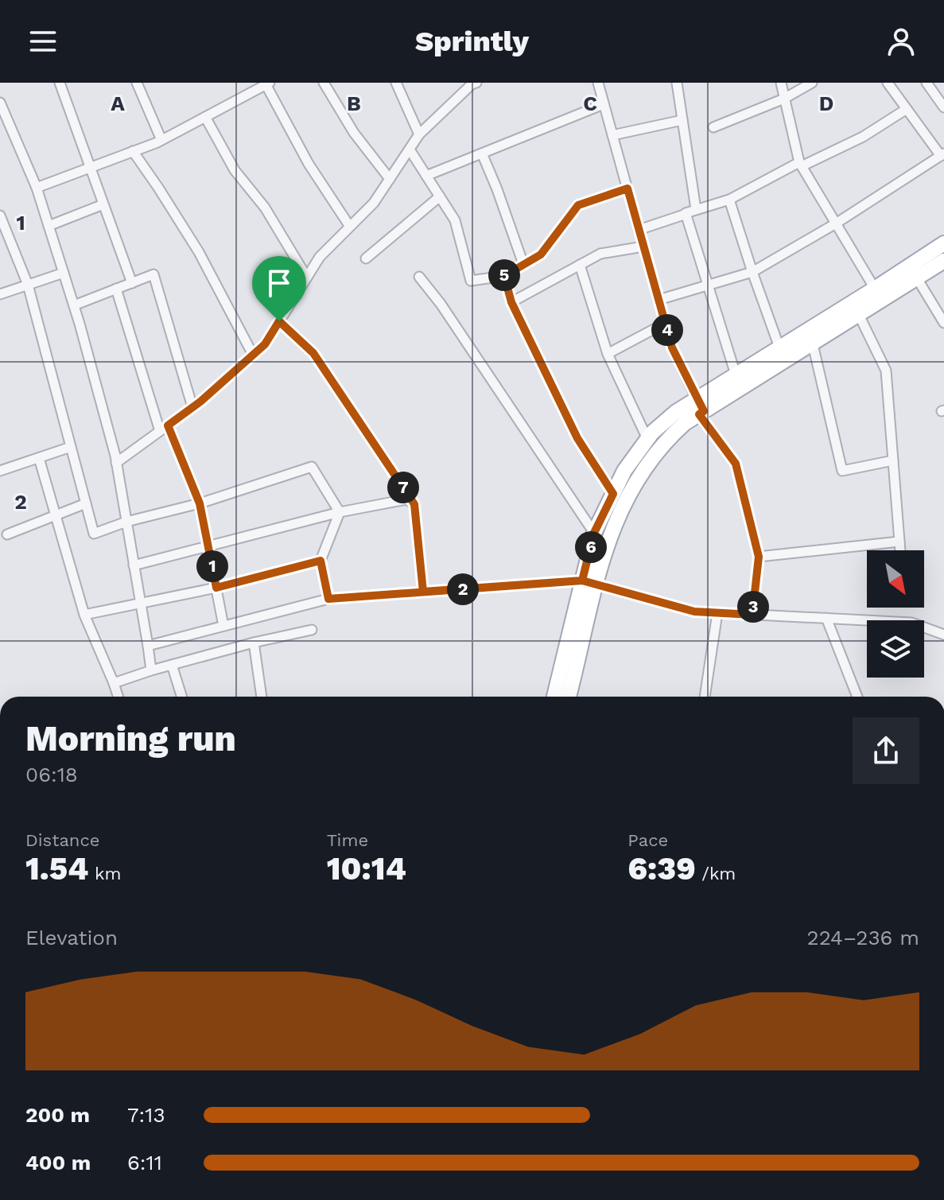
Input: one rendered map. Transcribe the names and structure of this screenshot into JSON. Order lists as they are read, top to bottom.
{
  "north": "bottom right",
  "page": {
    "header": "Sprintly",
    "pins": [
      "5",
      "4",
      "7",
      "6",
      "1",
      "2",
      "3"
    ],
    "heading": ["Morning run", "06:18"],
    "stats": [
      ["Distance", "1.54 km"],
      ["Time", "10:14"],
      ["Pace", "6:39 /km"]
    ],
    "chart": ["Elevation", "224–236 m"],
    "list": [
      {
        "name": "200 m",
        "note": "7:13"
      },
      {
        "name": "400 m",
        "note": "6:11"
      }
    ]
  },
  "grid": {
    "columns": [
      "A",
      "B",
      "C",
      "D"
    ],
    "rows": ["1", "2"]
  }
}
